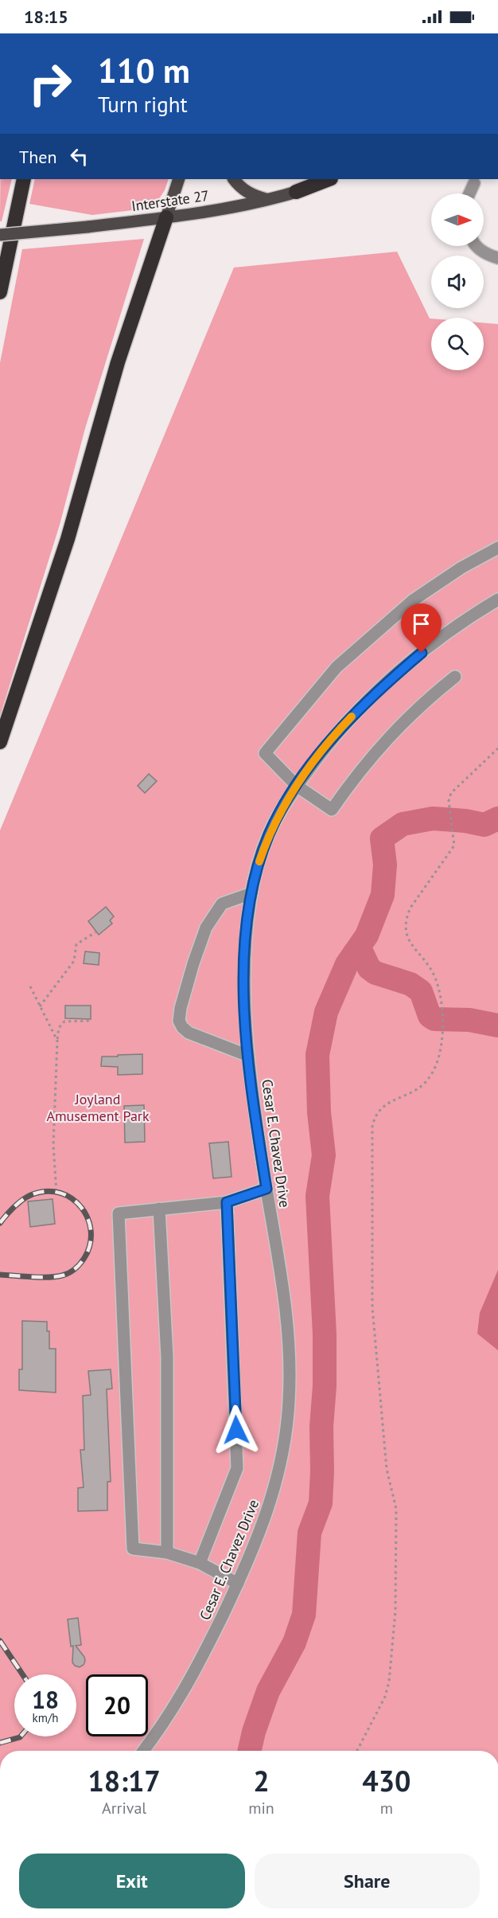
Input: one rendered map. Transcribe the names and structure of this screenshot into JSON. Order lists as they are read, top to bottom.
{
  "streets": {
    "main road": ["Interstate 27"],
    "street": ["Cesar E. Chavez Drive"]
  },
  "parks": ["Joyland Amusement Park"],
  "north": "right",
  "page": {
    "status": "18:15",
    "turn": ["110 m", "Turn right"],
    "then": "Then",
    "speed": "18 km/h",
    "limit": "20",
    "eta": [
      "18:17",
      "Arrival",
      "2",
      "min",
      "430",
      "m"
    ],
    "buttons": ["Exit", "Share"]
  }
}
